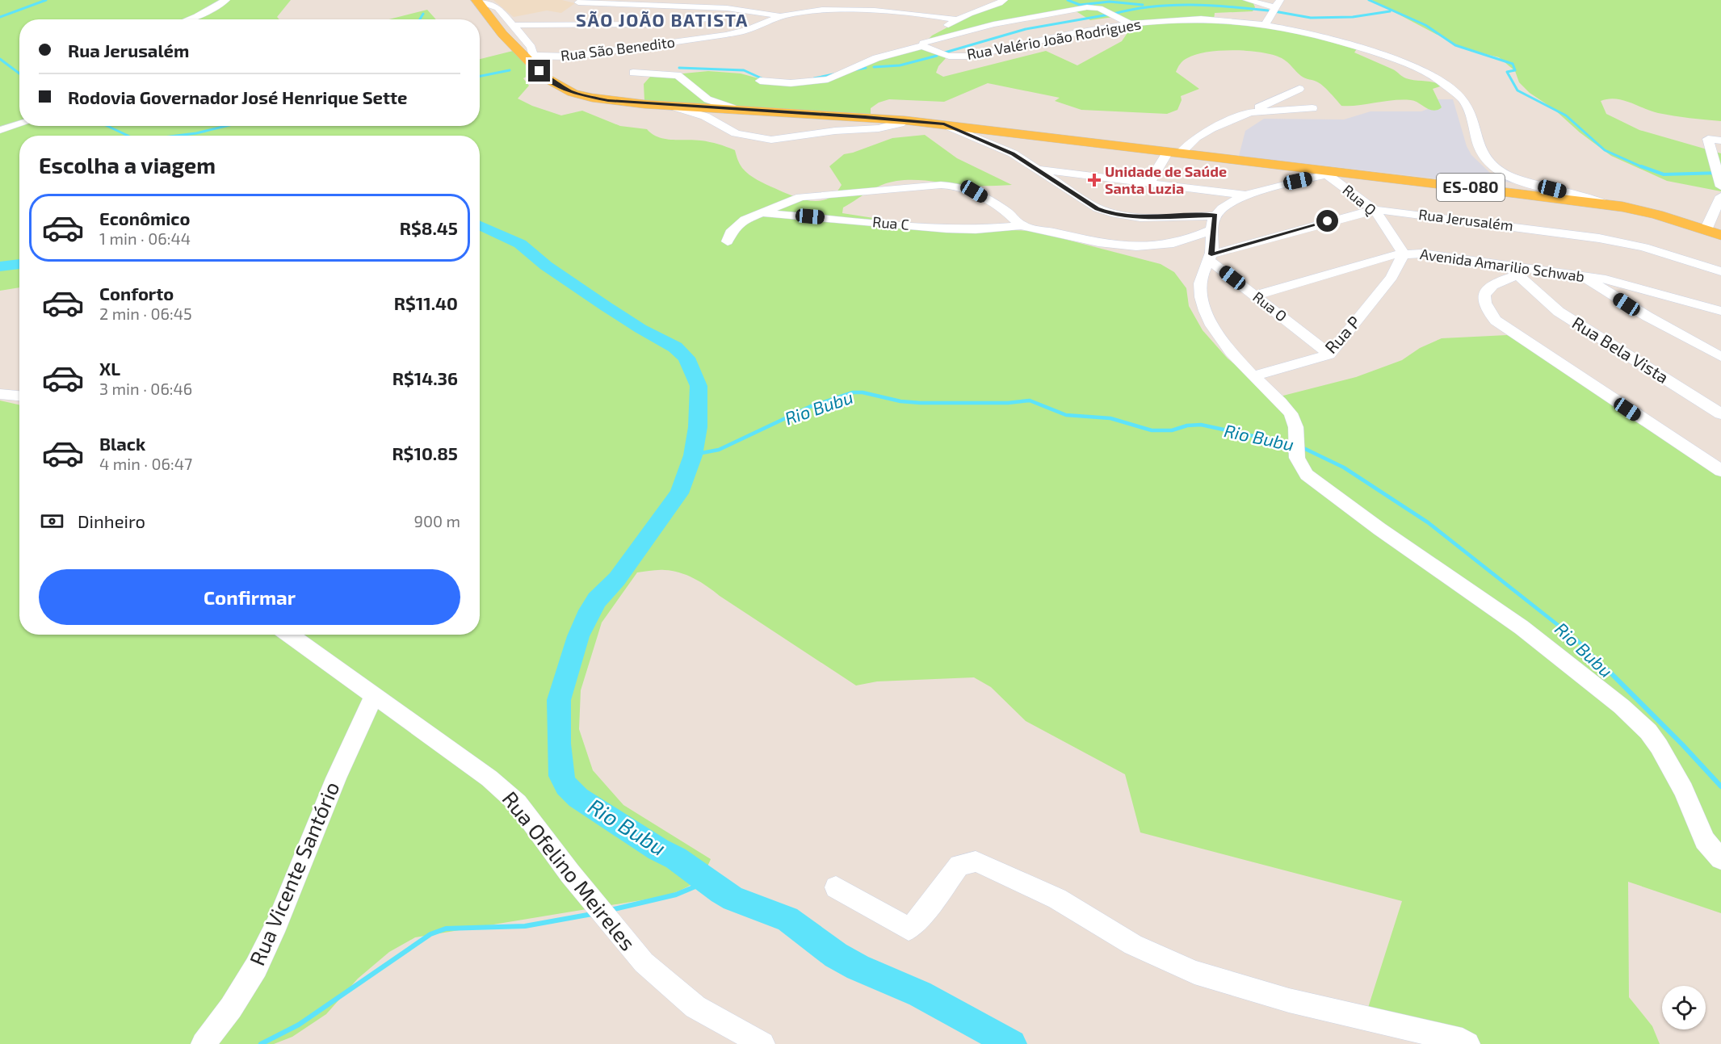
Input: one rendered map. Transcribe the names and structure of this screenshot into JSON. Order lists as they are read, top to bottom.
{
  "streets": {
    "main road": ["ES-080"],
    "street": [
      "Rua Valério João Rodrigues",
      "Rua São Benedito",
      "Rua Q",
      "Rua Jerusalém",
      "Rua C",
      "Avenida Amarilio Schwab",
      "Rua O",
      "Rua P",
      "Rua Bela Vista",
      "Rua Ofelino Meireles",
      "Rua Vicente Santório"
    ]
  },
  "crossings": [
    ["Rua Valério João Rodrigues", "ES-080"],
    ["Rua São Benedito", "ES-080"],
    ["ES-080", "Rua Q"],
    ["Rua Q", "Rua Jerusalém"],
    ["Rua Q", "Avenida Amarilio Schwab"],
    ["Rua Q", "Rua P"],
    ["Rua Jerusalém", "Rua O"],
    ["Avenida Amarilio Schwab", "Rua O"],
    ["Avenida Amarilio Schwab", "Rua P"],
    ["Avenida Amarilio Schwab", "Rua Bela Vista"],
    ["Rua O", "Rua P"],
    ["Rua Ofelino Meireles", "Rua Vicente Santório"]
  ],
  "districts": ["SÃO JOÃO BATISTA"],
  "water": ["Rio Bubu"],
  "places": {
    "health": ["Unidade de Saúde Santa Luzia"]
  },
  "page": {
    "banner": ["Rua Jerusalém", "Rodovia Governador José Henrique Sette"],
    "heading": "Escolha a viagem",
    "list": [
      {
        "name": "Econômico",
        "note": "1 min · 06:44",
        "value": "R$8.45"
      },
      {
        "name": "Conforto",
        "note": "2 min · 06:45",
        "value": "R$11.40"
      },
      {
        "name": "XL",
        "note": "3 min · 06:46",
        "value": "R$14.36"
      },
      {
        "name": "Black",
        "note": "4 min · 06:47",
        "value": "R$10.85"
      }
    ],
    "pay": ["Dinheiro", "900 m"],
    "buttons": "Confirmar"
  }
}
